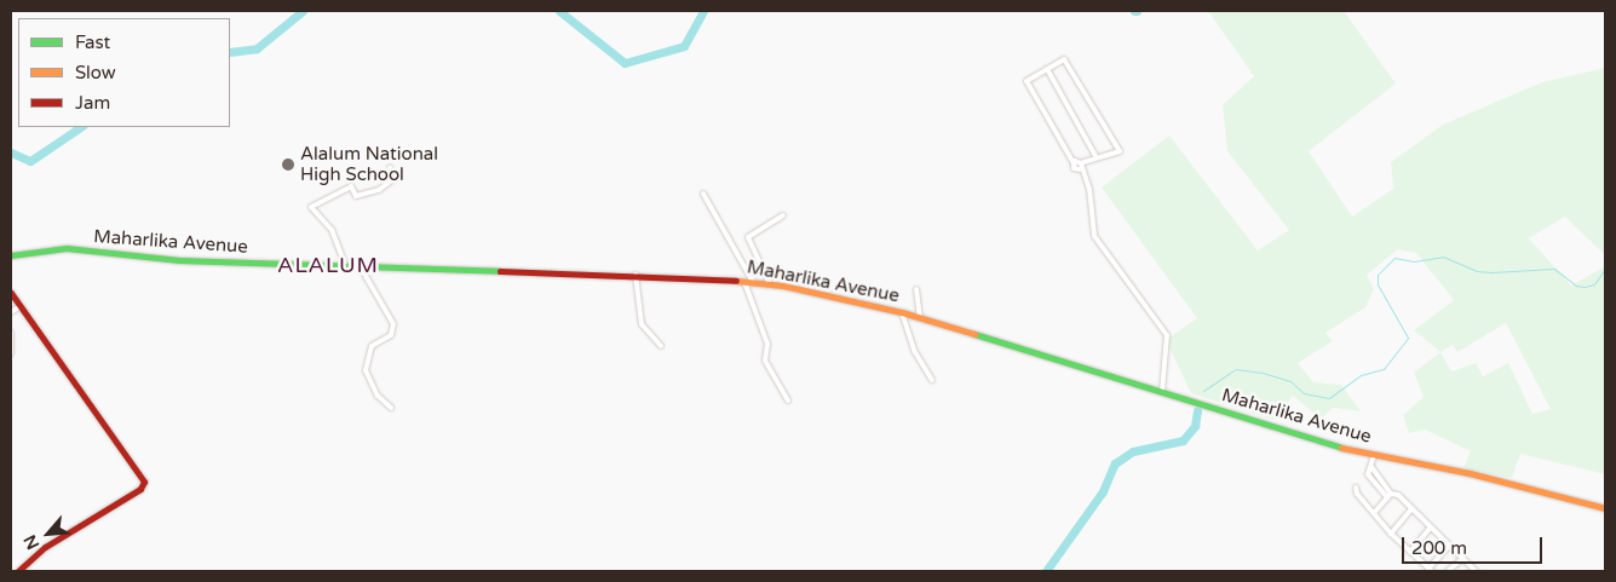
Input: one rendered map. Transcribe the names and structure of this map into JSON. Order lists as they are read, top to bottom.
{
  "streets": {
    "main road": ["Maharlika Avenue"]
  },
  "districts": ["ALALUM"],
  "places": ["Alalum National High School"],
  "legend": ["Fast", "Slow", "Jam"],
  "scale_bar": "200 m",
  "north": "bottom left"
}
